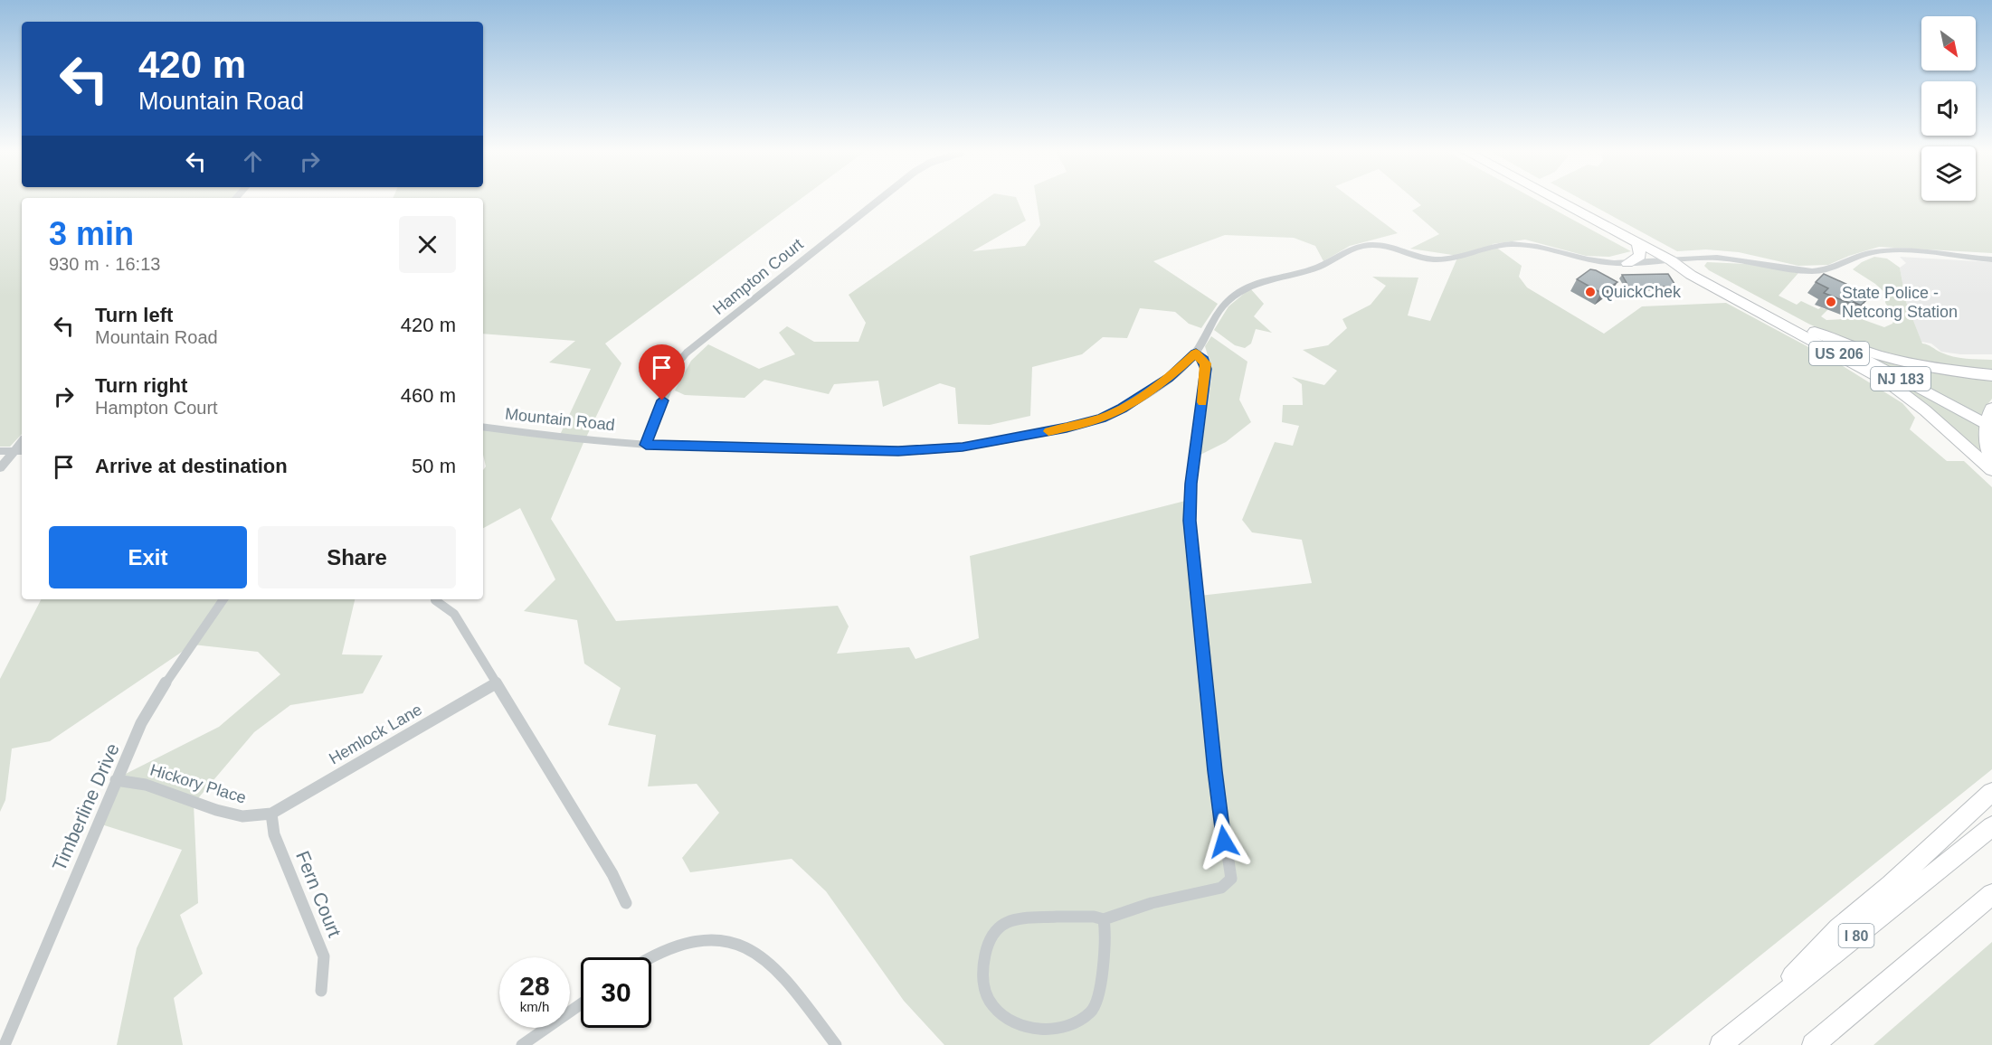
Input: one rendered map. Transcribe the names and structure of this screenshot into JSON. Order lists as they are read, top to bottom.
{
  "streets": {
    "highway": ["US 206", "I 80"],
    "main road": ["NJ 183"],
    "street": [
      "Hampton Court",
      "Mountain Road",
      "Hemlock Lane",
      "Hickory Place",
      "Timberline Drive",
      "Fern Court"
    ]
  },
  "crossings": [
    ["Hampton Court", "Mountain Road"],
    ["US 206", "NJ 183"],
    ["US 206", "Mountain Road"],
    ["Hemlock Lane", "Hickory Place"],
    ["Hemlock Lane", "Fern Court"],
    ["Hickory Place", "Timberline Drive"],
    ["Hickory Place", "Fern Court"]
  ],
  "places": ["QuickChek", "State Police - Netcong Station"],
  "north": "bottom right",
  "page": {
    "turn": ["420 m", "Mountain Road"],
    "heading": ["3 min", "930 m · 16:13"],
    "list": [
      {
        "name": "Turn left",
        "note": "Mountain Road",
        "value": "420 m"
      },
      {
        "name": "Turn right",
        "note": "Hampton Court",
        "value": "460 m"
      },
      {
        "name": "Arrive at destination",
        "value": "50 m"
      }
    ],
    "buttons": ["Exit", "Share"],
    "speed": "28 km/h",
    "limit": "30"
  }
}
